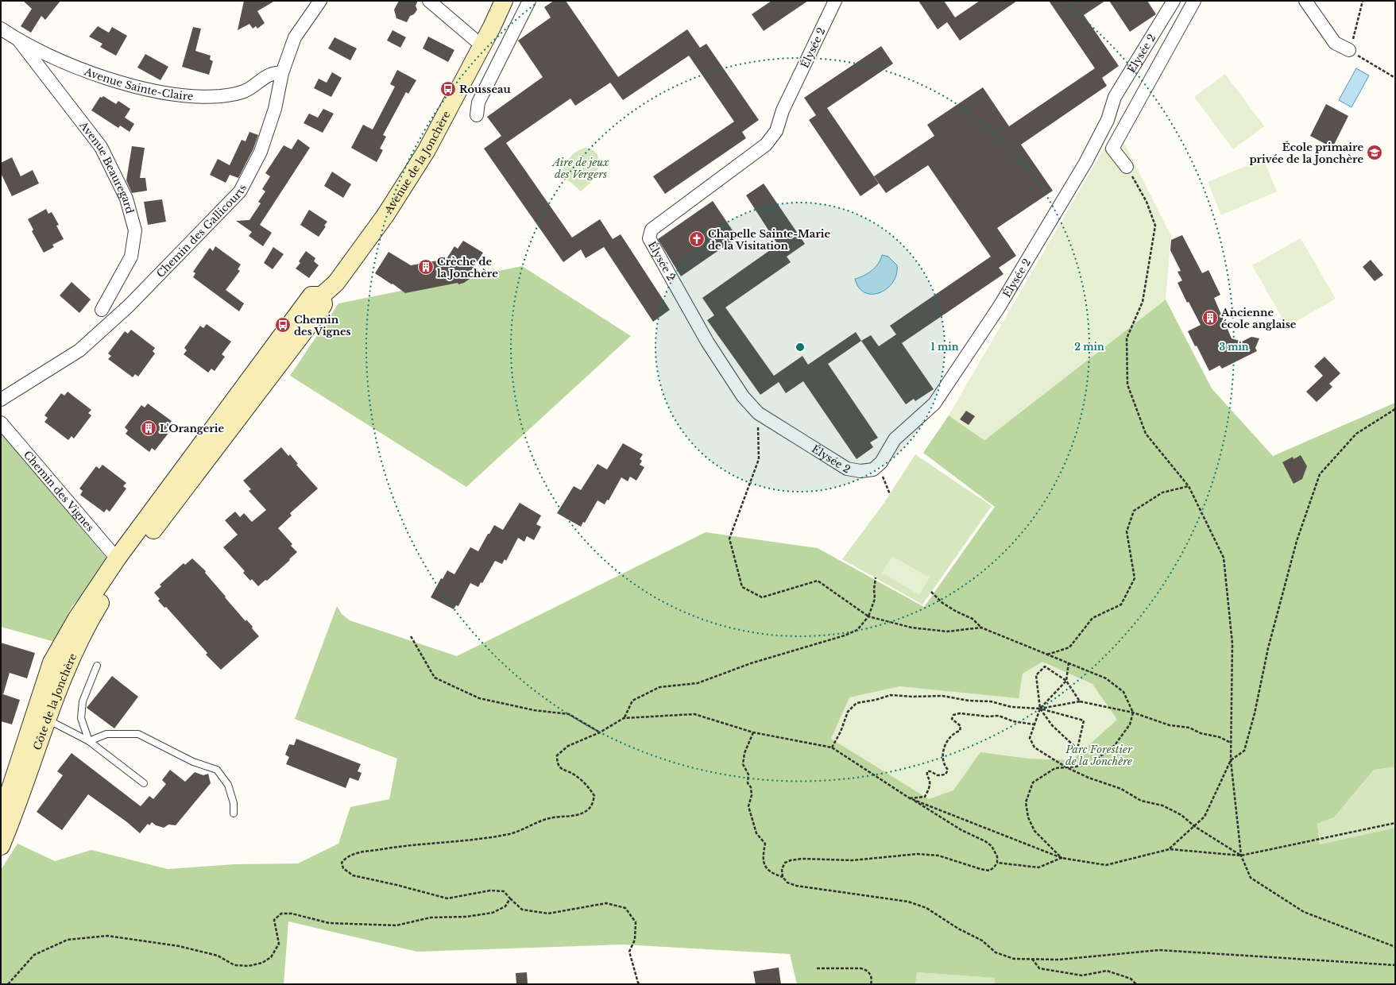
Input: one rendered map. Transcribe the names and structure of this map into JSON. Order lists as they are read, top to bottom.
{
  "streets": {
    "street": [
      "Élysée 2",
      "Avenue Sainte-Claire",
      "Avenue de la Jonchère",
      "Avenue Beauregard",
      "Chemin des Gallicourts",
      "Chemin des Vignes",
      "Côte de la Jonchère"
    ]
  },
  "crossings": [
    ["Avenue Sainte-Claire", "Avenue Beauregard"],
    ["Avenue Sainte-Claire", "Chemin des Gallicourts"],
    ["Avenue de la Jonchère", "Côte de la Jonchère"],
    ["Chemin des Vignes", "Côte de la Jonchère"]
  ],
  "parks": ["Aire de jeux des Vergers", "Parc Forestier de la Jonchère"],
  "places": {
    "bus stop": ["Rousseau", "Chemin des Vignes"],
    "school or university": ["École primaire privée de la Jonchère"],
    "church": ["Chapelle Sainte-Marie de la Visitation"],
    "building": ["Crèche de la Jonchère", "Ancienne école anglaise", "L'Orangerie"]
  },
  "rings": ["1 min", "2 min", "3 min"]
}
